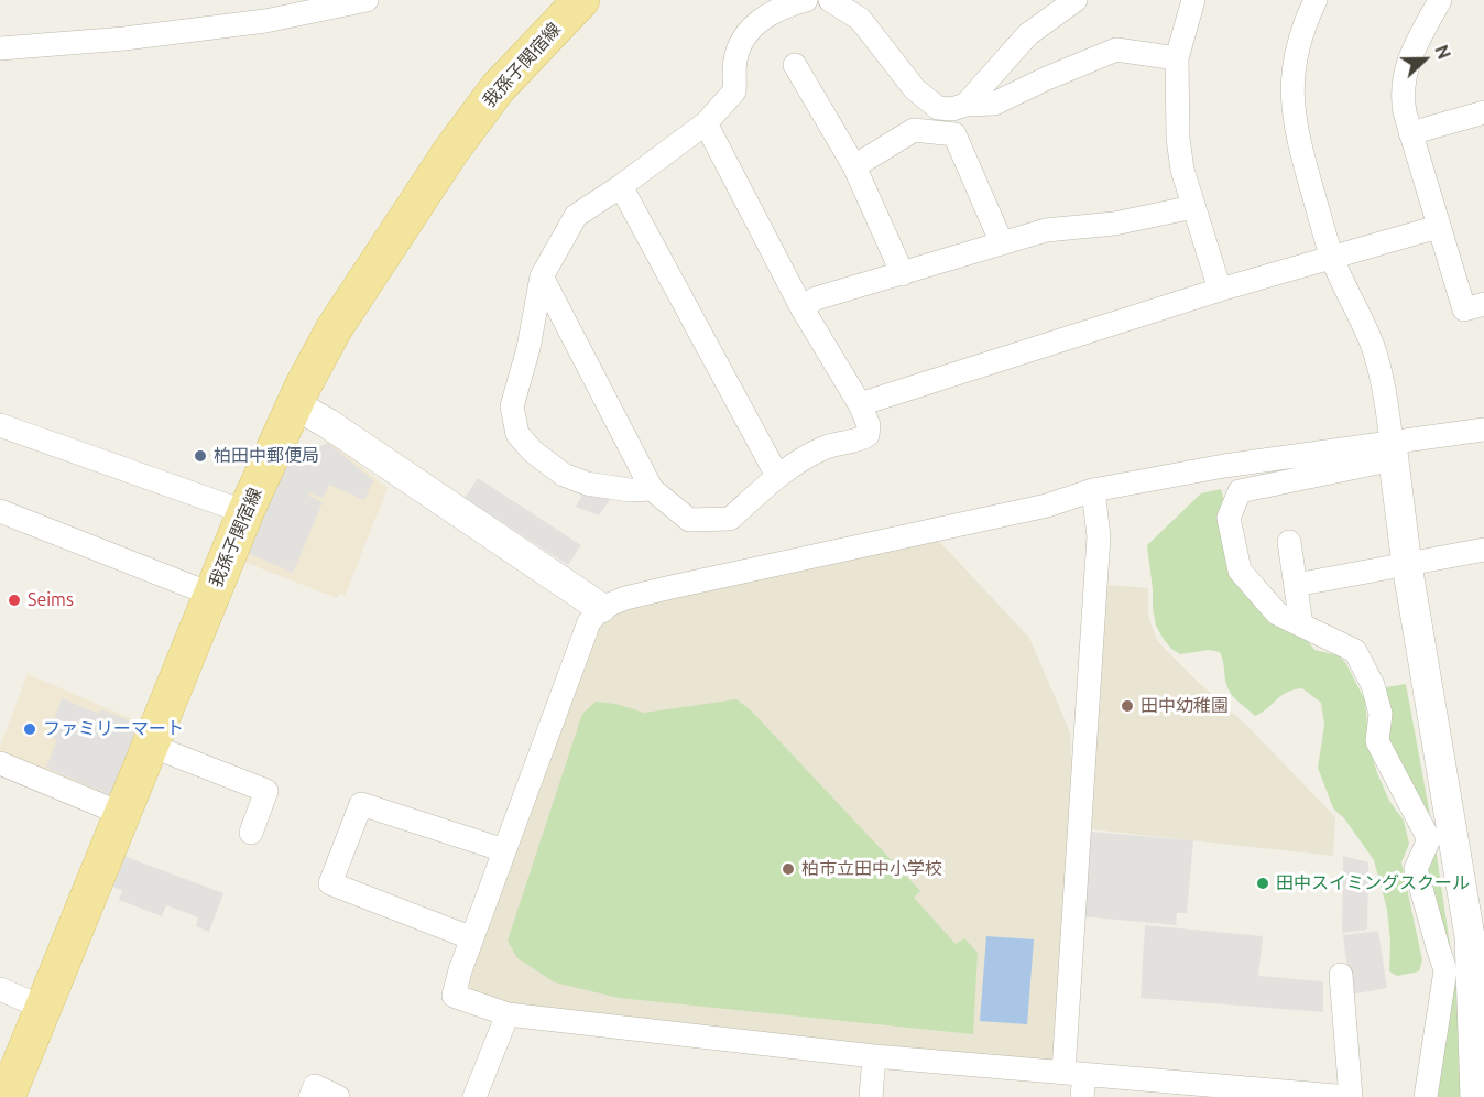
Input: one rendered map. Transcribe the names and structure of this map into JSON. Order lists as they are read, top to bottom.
{
  "streets": {
    "main road": ["我孫子関宿線"]
  },
  "places": [
    "柏田中郵便局",
    "Seims",
    "田中幼稚園",
    "ファミリーマート",
    "柏市立田中小学校",
    "田中スイミングスクール"
  ],
  "north": "right"
}
